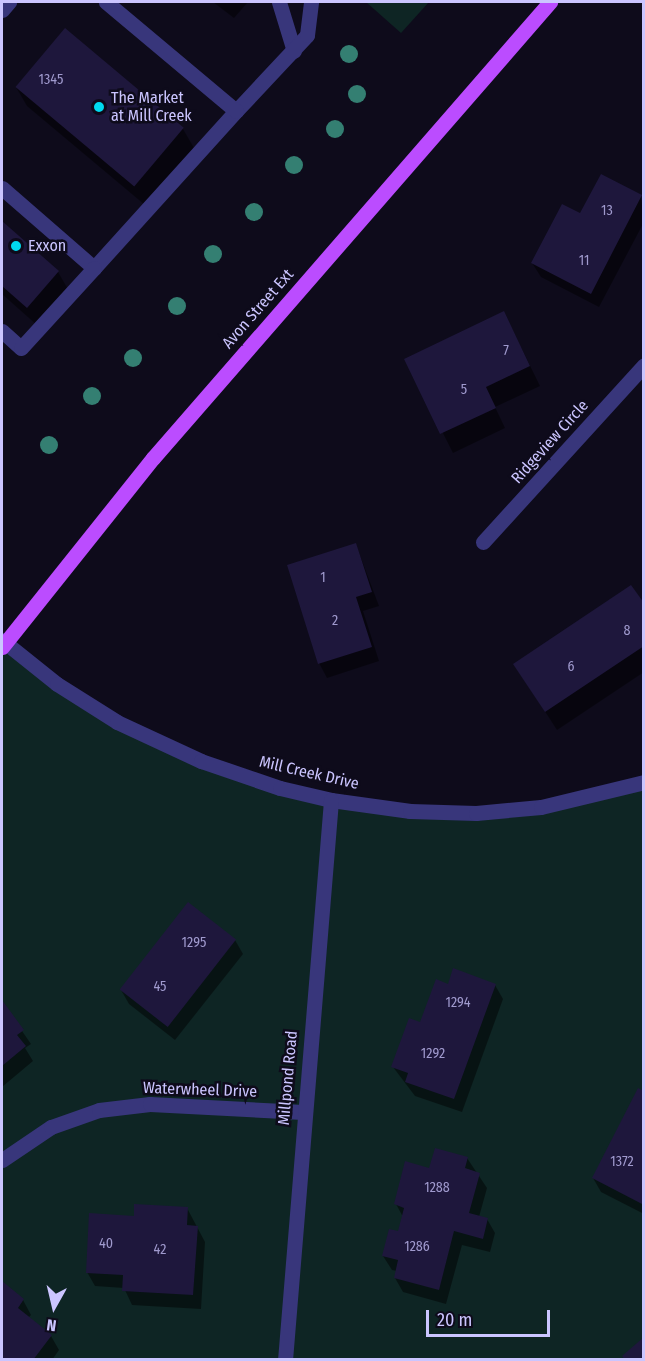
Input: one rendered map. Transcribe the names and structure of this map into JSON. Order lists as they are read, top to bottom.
{
  "streets": {
    "main road": ["Avon Street Ext"],
    "street": [
      "Ridgeview Circle",
      "Mill Creek Drive",
      "Millpond Road",
      "Waterwheel Drive"
    ]
  },
  "crossings": [
    ["Avon Street Ext", "Mill Creek Drive"],
    ["Mill Creek Drive", "Millpond Road"],
    ["Millpond Road", "Waterwheel Drive"]
  ],
  "places": ["The Market at Mill Creek", "Exxon"],
  "house_numbers": [
    "1345",
    "13",
    "11",
    "7",
    "5",
    "1",
    "2",
    "8",
    "6",
    "1295",
    "45",
    "1294",
    "1292",
    "1372",
    "1288",
    "40",
    "1286",
    "42"
  ],
  "scale_bar": "20 m",
  "north": "bottom"
}
